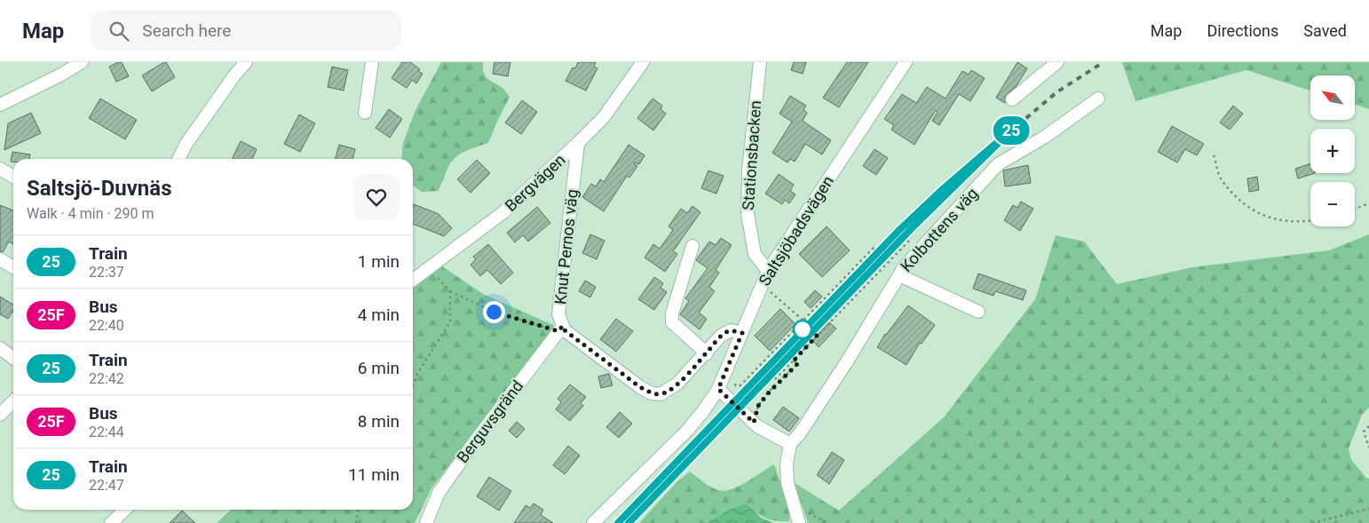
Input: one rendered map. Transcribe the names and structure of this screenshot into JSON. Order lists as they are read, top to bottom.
{
  "streets": {
    "street": [
      "Stationsbacken",
      "Bergvägen",
      "Kolbottens väg",
      "Saltsjöbadsvägen",
      "Knut Pernos väg",
      "Berguvsgränd"
    ]
  },
  "crossings": [
    ["Stationsbacken", "Saltsjöbadsvägen"],
    ["Bergvägen", "Knut Pernos väg"],
    ["Saltsjöbadsvägen", "Knut Pernos väg"],
    ["Knut Pernos väg", "Berguvsgränd"]
  ],
  "north": "top left",
  "page": {
    "header": "Map",
    "search": "Search here",
    "nav": ["Map", "Directions", "Saved"],
    "on_map": "25",
    "map_buttons": ["+", "−"],
    "heading": ["Saltsjö-Duvnäs", "Walk · 4 min · 290 m"],
    "list": [
      {
        "mark": "25",
        "name": "Train",
        "note": "22:37",
        "value": "1 min"
      },
      {
        "mark": "25F",
        "name": "Bus",
        "note": "22:40",
        "value": "4 min"
      },
      {
        "mark": "25",
        "name": "Train",
        "note": "22:42",
        "value": "6 min"
      },
      {
        "mark": "25F",
        "name": "Bus",
        "note": "22:44",
        "value": "8 min"
      },
      {
        "mark": "25",
        "name": "Train",
        "note": "22:47",
        "value": "11 min"
      }
    ]
  }
}
